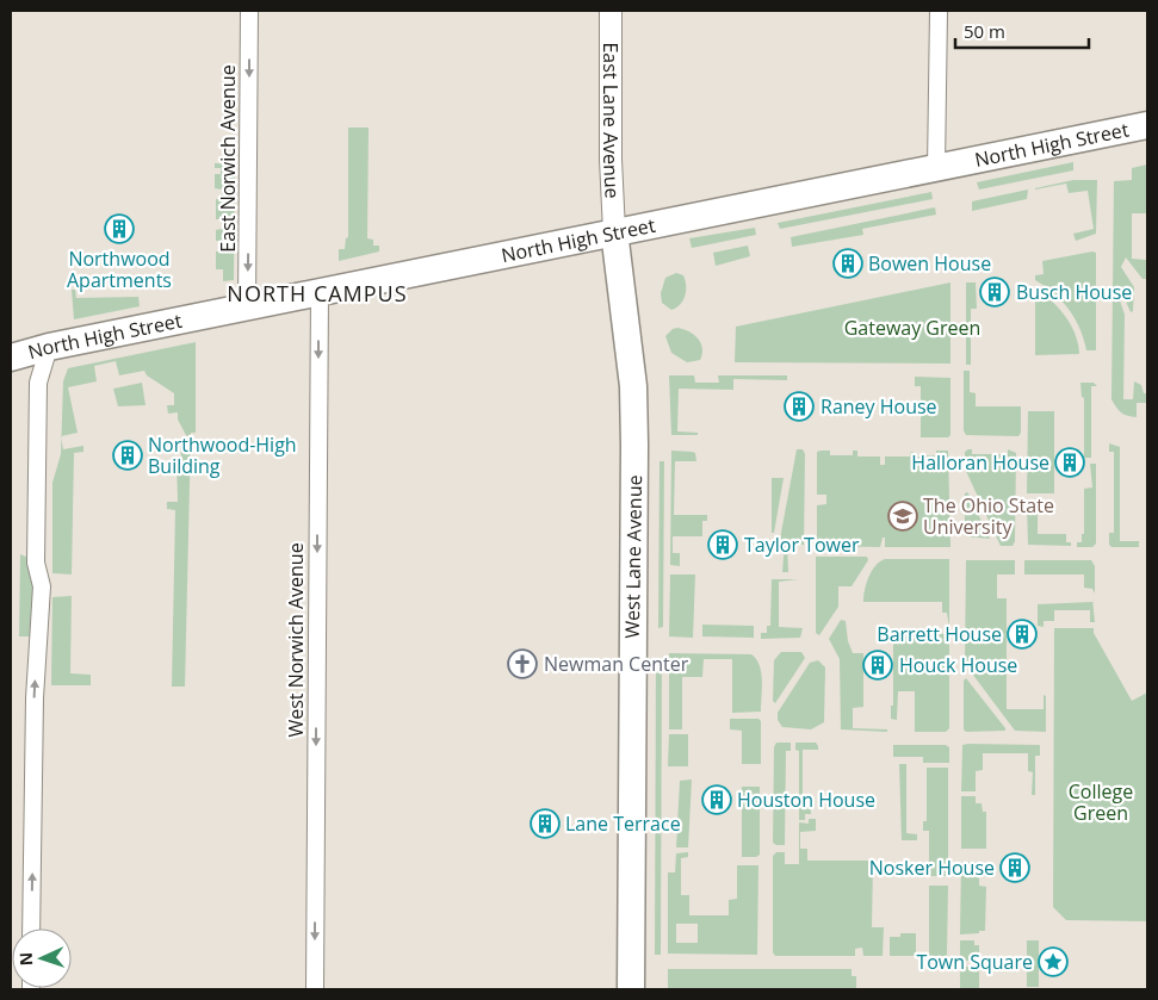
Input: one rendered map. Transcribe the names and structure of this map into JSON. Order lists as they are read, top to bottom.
{
  "streets": {
    "main road": ["North High Street", "West Lane Avenue"],
    "street": ["East Lane Avenue", "East Norwich Avenue", "West Norwich Avenue"]
  },
  "crossings": [
    ["East Lane Avenue", "North High Street"],
    ["East Lane Avenue", "West Lane Avenue"],
    ["North High Street", "East Norwich Avenue"],
    ["North High Street", "West Lane Avenue"],
    ["North High Street", "West Norwich Avenue"]
  ],
  "one_way": ["East Norwich Avenue", "West Norwich Avenue"],
  "districts": ["NORTH CAMPUS"],
  "parks": ["Gateway Green", "College Green"],
  "places": {
    "building": [
      "Northwood Apartments",
      "Bowen House",
      "Busch House",
      "Raney House",
      "Northwood-High Building",
      "Halloran House",
      "Taylor Tower",
      "Barrett House",
      "Houck House",
      "Houston House",
      "Lane Terrace",
      "Nosker House"
    ],
    "school or university": ["The Ohio State University"],
    "church": ["Newman Center"],
    "place": ["Town Square"]
  },
  "scale_bar": "50 m",
  "north": "left"
}
